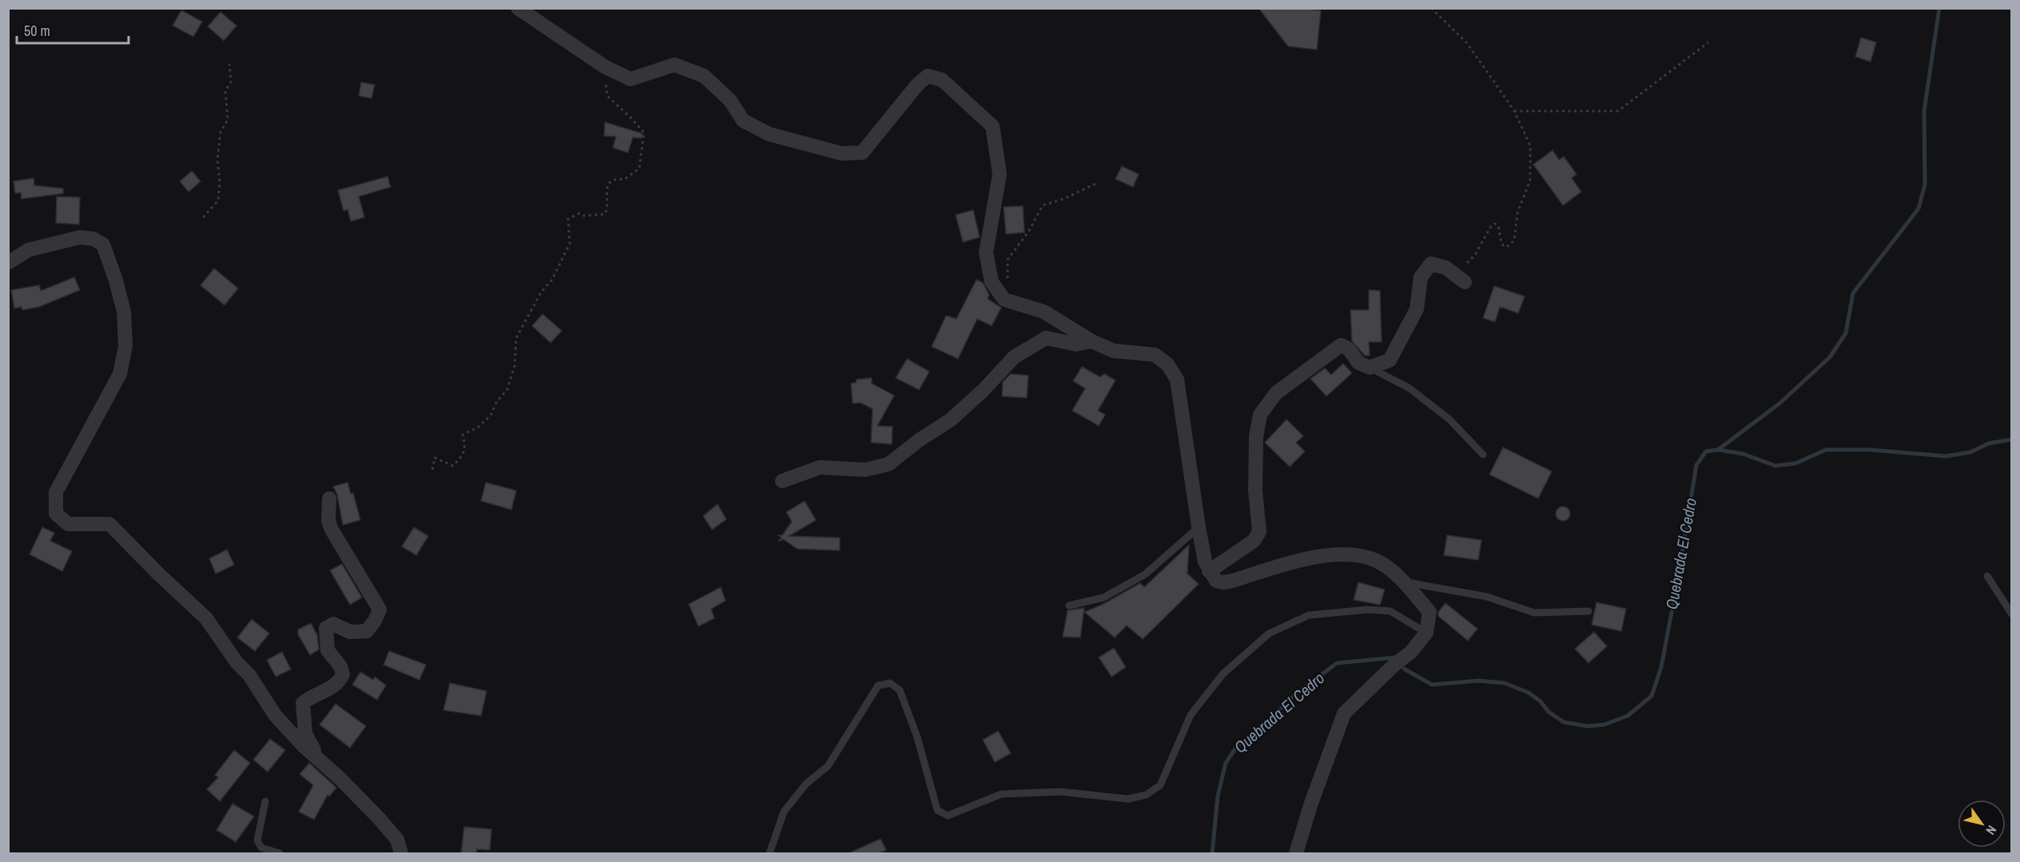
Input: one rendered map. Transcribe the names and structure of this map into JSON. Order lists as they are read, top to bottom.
{
  "water": ["Quebrada El Cedro"],
  "scale_bar": "50 m",
  "north": "bottom right"
}
